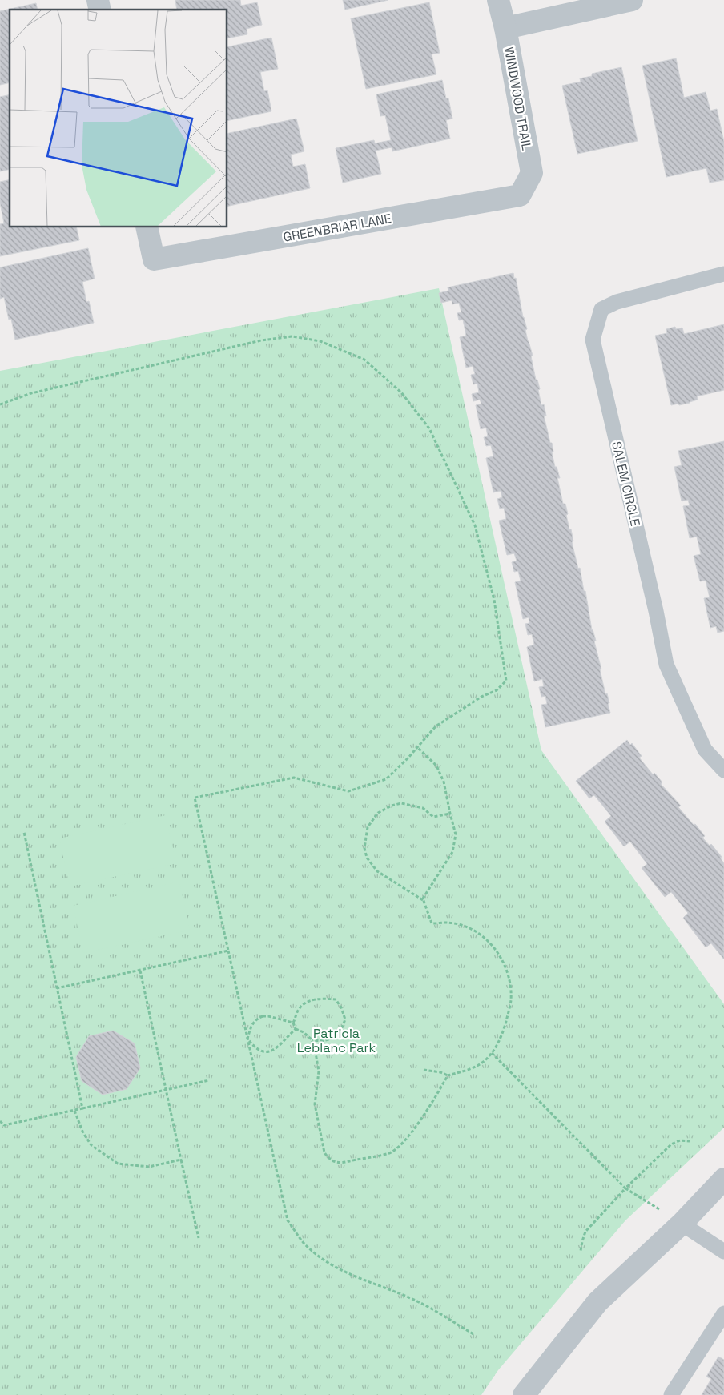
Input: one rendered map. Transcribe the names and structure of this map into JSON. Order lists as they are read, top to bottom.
{
  "streets": {
    "street": ["WINDWOOD TRAIL", "GREENBRIAR LANE"],
    "lane": ["SALEM CIRCLE"]
  },
  "crossings": [
    ["WINDWOOD TRAIL", "GREENBRIAR LANE"]
  ],
  "parks": ["Patricia Leblanc Park"]
}
